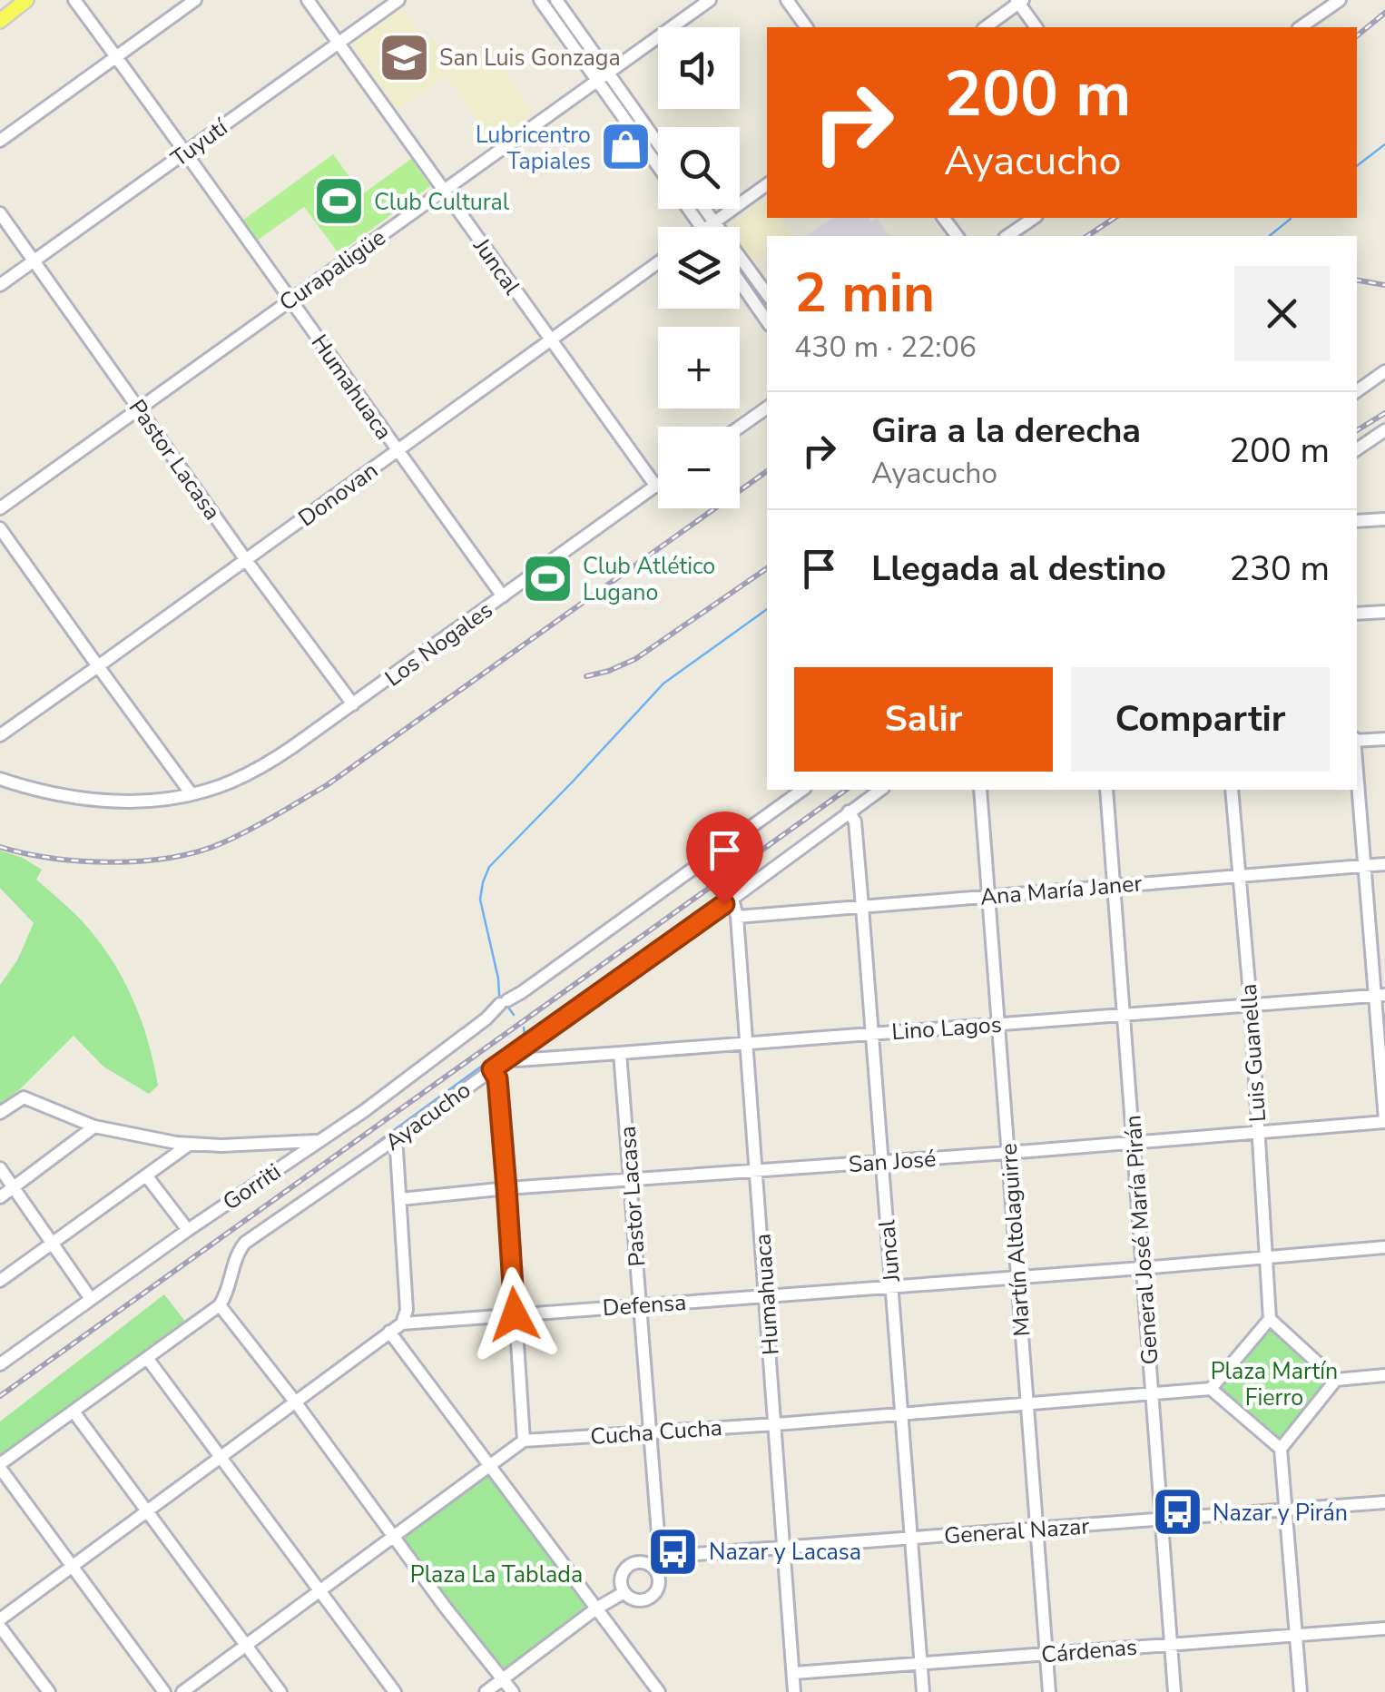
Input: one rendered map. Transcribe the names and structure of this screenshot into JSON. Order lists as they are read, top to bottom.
{
  "streets": {
    "street": [
      "Tuyutí",
      "Juncal",
      "Curapaligüe",
      "Humahuaca",
      "Pastor Lacasa",
      "Donovan",
      "Los Nogales",
      "Ana María Janer",
      "Lino Lagos",
      "Luis Guanella",
      "Ayacucho",
      "San José",
      "Gorriti",
      "Martín Altolaguirre",
      "General José María Pirán",
      "Defensa",
      "Cucha Cucha",
      "General Nazar",
      "Cárdenas"
    ]
  },
  "crossings": [
    ["Tuyutí", "Juncal"],
    ["Tuyutí", "Humahuaca"],
    ["Tuyutí", "Pastor Lacasa"],
    ["Juncal", "Curapaligüe"],
    ["Juncal", "Donovan"],
    ["Juncal", "Los Nogales"],
    ["Juncal", "Ana María Janer"],
    ["Juncal", "Lino Lagos"],
    ["Juncal", "Ayacucho"],
    ["Juncal", "San José"],
    ["Juncal", "Defensa"],
    ["Juncal", "Cucha Cucha"],
    ["Juncal", "General Nazar"],
    ["Juncal", "Cárdenas"],
    ["Curapaligüe", "Humahuaca"],
    ["Curapaligüe", "Pastor Lacasa"],
    ["Humahuaca", "Donovan"],
    ["Humahuaca", "Los Nogales"],
    ["Humahuaca", "Ana María Janer"],
    ["Humahuaca", "Lino Lagos"],
    ["Humahuaca", "Ayacucho"],
    ["Humahuaca", "San José"],
    ["Humahuaca", "Defensa"],
    ["Humahuaca", "Cucha Cucha"],
    ["Humahuaca", "General Nazar"],
    ["Humahuaca", "Cárdenas"],
    ["Pastor Lacasa", "Donovan"],
    ["Pastor Lacasa", "Los Nogales"],
    ["Pastor Lacasa", "Lino Lagos"],
    ["Pastor Lacasa", "San José"],
    ["Pastor Lacasa", "Defensa"],
    ["Pastor Lacasa", "Cucha Cucha"],
    ["Pastor Lacasa", "General Nazar"],
    ["Ana María Janer", "Luis Guanella"],
    ["Ana María Janer", "Martín Altolaguirre"],
    ["Ana María Janer", "General José María Pirán"],
    ["Lino Lagos", "Luis Guanella"],
    ["Lino Lagos", "Ayacucho"],
    ["Lino Lagos", "Martín Altolaguirre"],
    ["Lino Lagos", "General José María Pirán"],
    ["Luis Guanella", "San José"],
    ["Luis Guanella", "Defensa"],
    ["San José", "Martín Altolaguirre"],
    ["San José", "General José María Pirán"],
    ["Martín Altolaguirre", "Defensa"],
    ["Martín Altolaguirre", "Cucha Cucha"],
    ["Martín Altolaguirre", "General Nazar"],
    ["Martín Altolaguirre", "Cárdenas"],
    ["General José María Pirán", "Defensa"],
    ["General José María Pirán", "Cucha Cucha"],
    ["General José María Pirán", "General Nazar"],
    ["General José María Pirán", "Cárdenas"]
  ],
  "parks": ["Plaza Martín Fierro", "Plaza La Tablada"],
  "places": {
    "school or university": ["San Luis Gonzaga"],
    "shop": ["Lubricentro Tapiales"],
    "sports": ["Club Cultural", "Club Atlético Lugano"],
    "bus stop": ["Nazar y Pirán", "Nazar y Lacasa"]
  },
  "page": {
    "map_buttons": ["+", "−"],
    "turn": ["200 m", "Ayacucho"],
    "heading": ["2 min", "430 m · 22:06"],
    "list": [
      {
        "name": "Gira a la derecha",
        "note": "Ayacucho",
        "value": "200 m"
      },
      {
        "name": "Llegada al destino",
        "value": "230 m"
      }
    ],
    "buttons": ["Salir", "Compartir"]
  }
}
